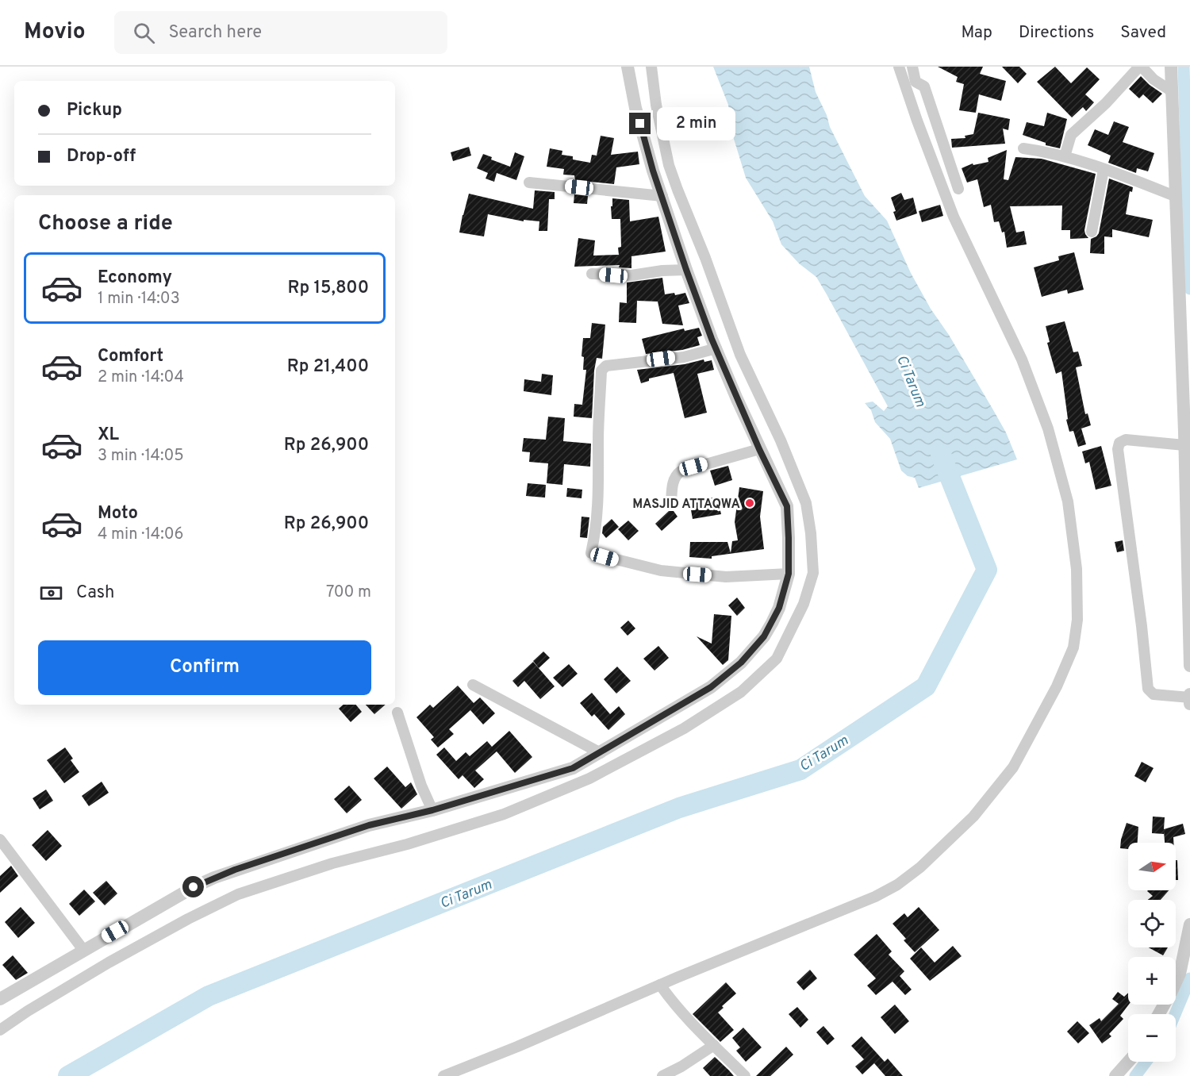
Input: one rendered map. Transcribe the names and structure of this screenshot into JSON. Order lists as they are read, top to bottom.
{
  "water": ["Ci Tarum"],
  "places": ["MASJID ATTAQWA"],
  "north": "right",
  "page": {
    "header": "Movio",
    "search": "Search here",
    "nav": ["Map", "Directions", "Saved"],
    "banner": ["Pickup", "Drop-off"],
    "bubble": "2 min",
    "heading": "Choose a ride",
    "list": [
      {
        "name": "Economy",
        "note": "1 min · 14:03",
        "value": "Rp 15,800"
      },
      {
        "name": "Comfort",
        "note": "2 min · 14:04",
        "value": "Rp 21,400"
      },
      {
        "name": "XL",
        "note": "3 min · 14:05",
        "value": "Rp 26,900"
      },
      {
        "name": "Moto",
        "note": "4 min · 14:06",
        "value": "Rp 26,900"
      }
    ],
    "pay": ["Cash", "700 m"],
    "buttons": "Confirm",
    "map_buttons": ["+", "−"]
  }
}
